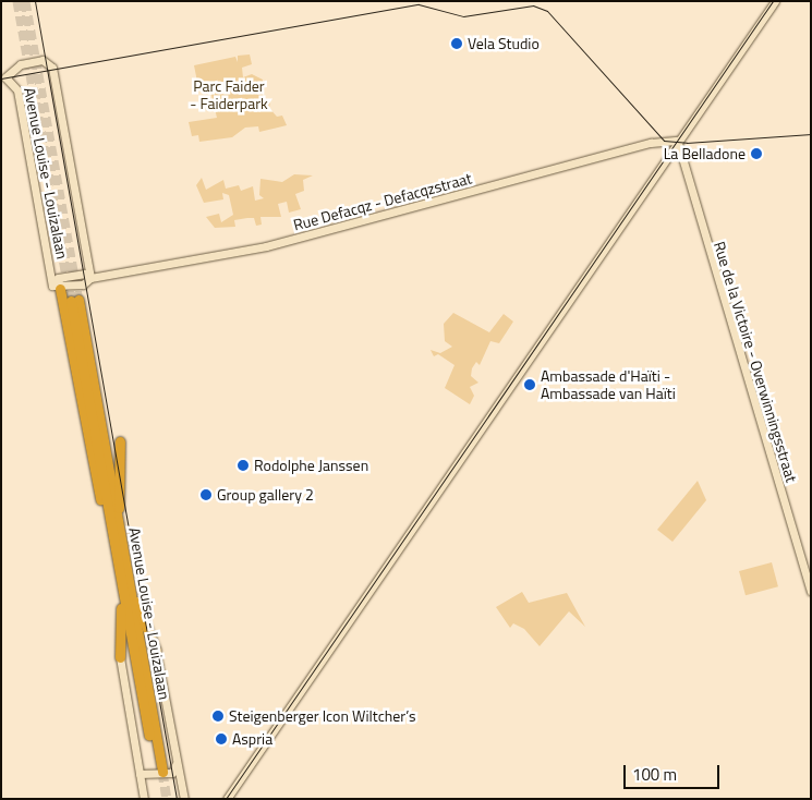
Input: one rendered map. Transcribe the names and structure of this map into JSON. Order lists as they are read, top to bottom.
{
  "streets": {
    "highway": ["Avenue Louise - Louizalaan"],
    "street": ["Rue Defacqz - Defacqzstraat", "Rue de la Victoire - Overwinningsstraat"]
  },
  "crossings": [
    ["Avenue Louise - Louizalaan", "Rue Defacqz - Defacqzstraat"],
    ["Rue Defacqz - Defacqzstraat", "Rue de la Victoire - Overwinningsstraat"]
  ],
  "parks": ["Parc Faider - Faiderpark"],
  "places": [
    "Vela Studio",
    "La Belladone",
    "Ambassade d'Haïti - Ambassade van Haïti",
    "Rodolphe Janssen",
    "Group gallery 2",
    "Steigenberger Icon Wiltcher’s",
    "Aspria"
  ],
  "scale_bar": "100 m"
}
